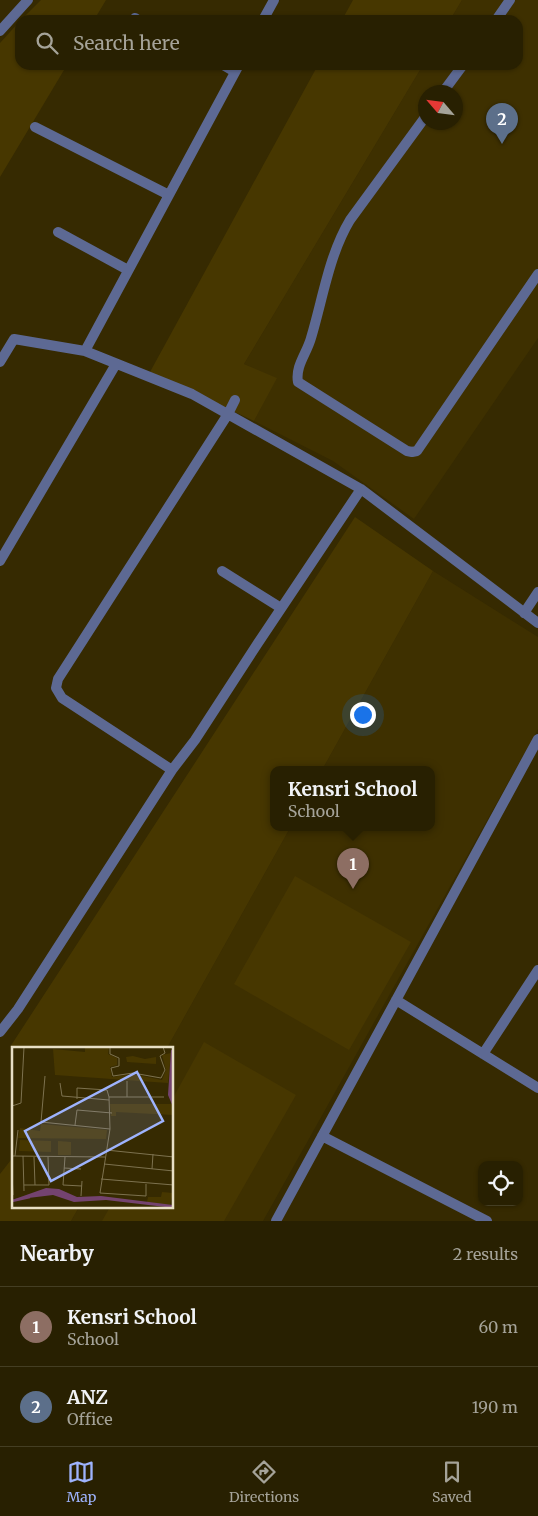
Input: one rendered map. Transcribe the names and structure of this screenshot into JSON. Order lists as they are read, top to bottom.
{
  "north": "top left",
  "page": {
    "search": "Search here",
    "pins": ["2", "1"],
    "popup": ["Kensri School", "School"],
    "heading": ["Nearby", "2 results"],
    "list": [
      {
        "mark": "1",
        "name": "Kensri School",
        "note": "School",
        "value": "60 m"
      },
      {
        "mark": "2",
        "name": "ANZ",
        "note": "Office",
        "value": "190 m"
      }
    ],
    "nav": ["Map", "Directions", "Saved"]
  }
}
